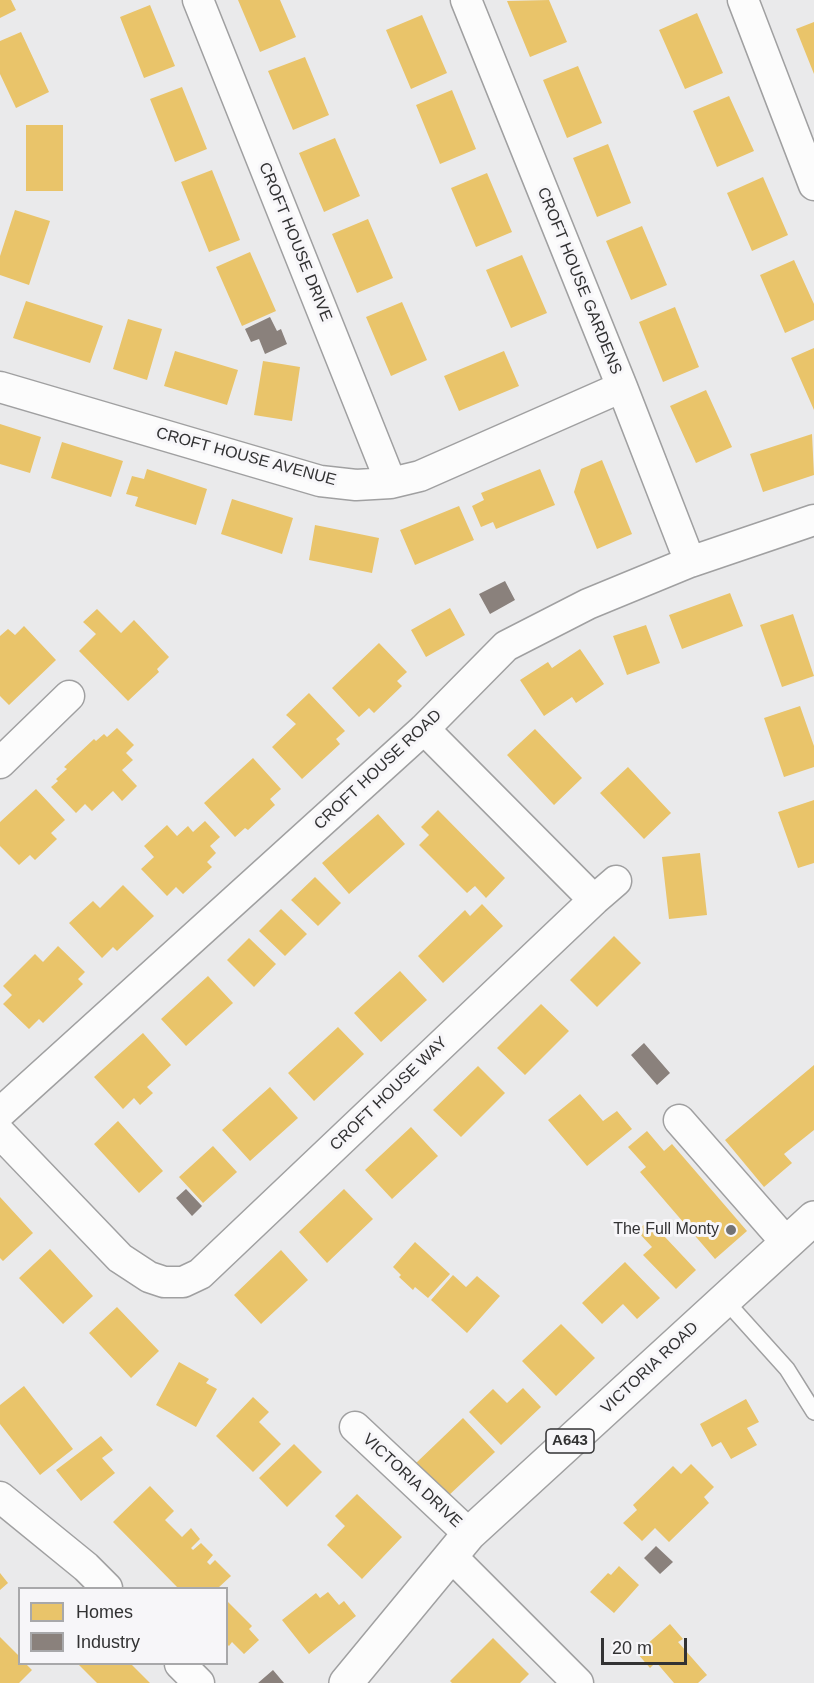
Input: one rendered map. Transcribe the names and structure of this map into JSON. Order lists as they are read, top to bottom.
{
  "streets": {
    "main road": ["VICTORIA ROAD", "A643"],
    "street": [
      "CROFT HOUSE DRIVE",
      "CROFT HOUSE GARDENS",
      "CROFT HOUSE AVENUE",
      "CROFT HOUSE ROAD",
      "CROFT HOUSE WAY",
      "VICTORIA DRIVE"
    ]
  },
  "crossings": [
    ["CROFT HOUSE DRIVE", "CROFT HOUSE AVENUE"],
    ["CROFT HOUSE GARDENS", "CROFT HOUSE AVENUE"],
    ["CROFT HOUSE GARDENS", "CROFT HOUSE ROAD"],
    ["VICTORIA ROAD", "VICTORIA DRIVE"]
  ],
  "places": ["The Full Monty"],
  "legend": ["Homes", "Industry"],
  "scale_bar": "20 m"
}
